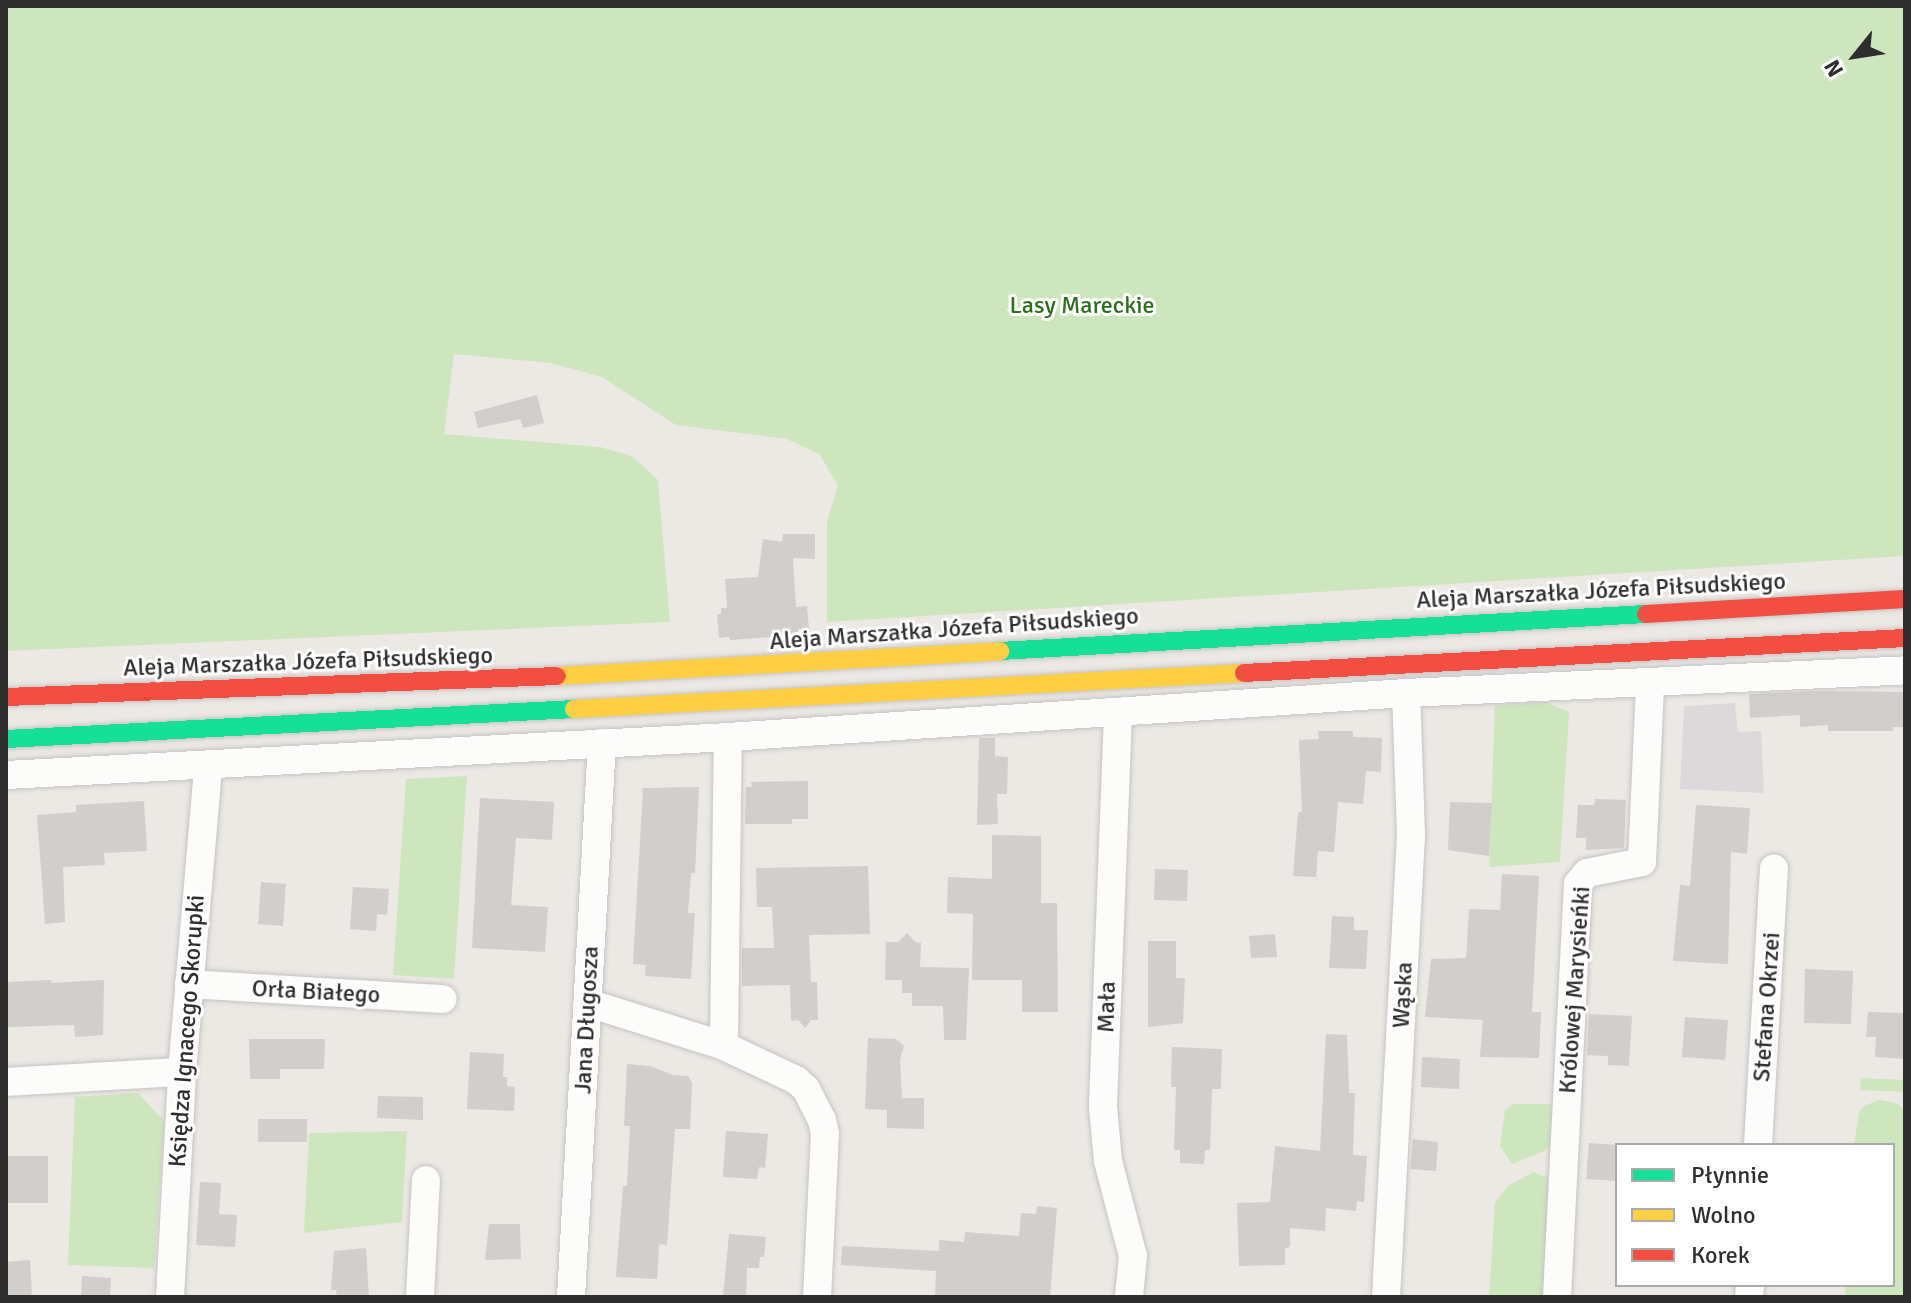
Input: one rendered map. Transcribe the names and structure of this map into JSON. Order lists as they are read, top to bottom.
{
  "streets": {
    "main road": ["Aleja Marszałka Józefa Piłsudskiego"],
    "street": [
      "Królowej Marysieńki",
      "Orła Białego",
      "Wąska",
      "Mała",
      "Stefana Okrzei",
      "Jana Długosza",
      "Księdza Ignacego Skorupki"
    ]
  },
  "crossings": [
    ["Orła Białego", "Księdza Ignacego Skorupki"]
  ],
  "parks": ["Lasy Mareckie"],
  "legend": ["Płynnie", "Wolno", "Korek"],
  "north": "bottom left"
}
